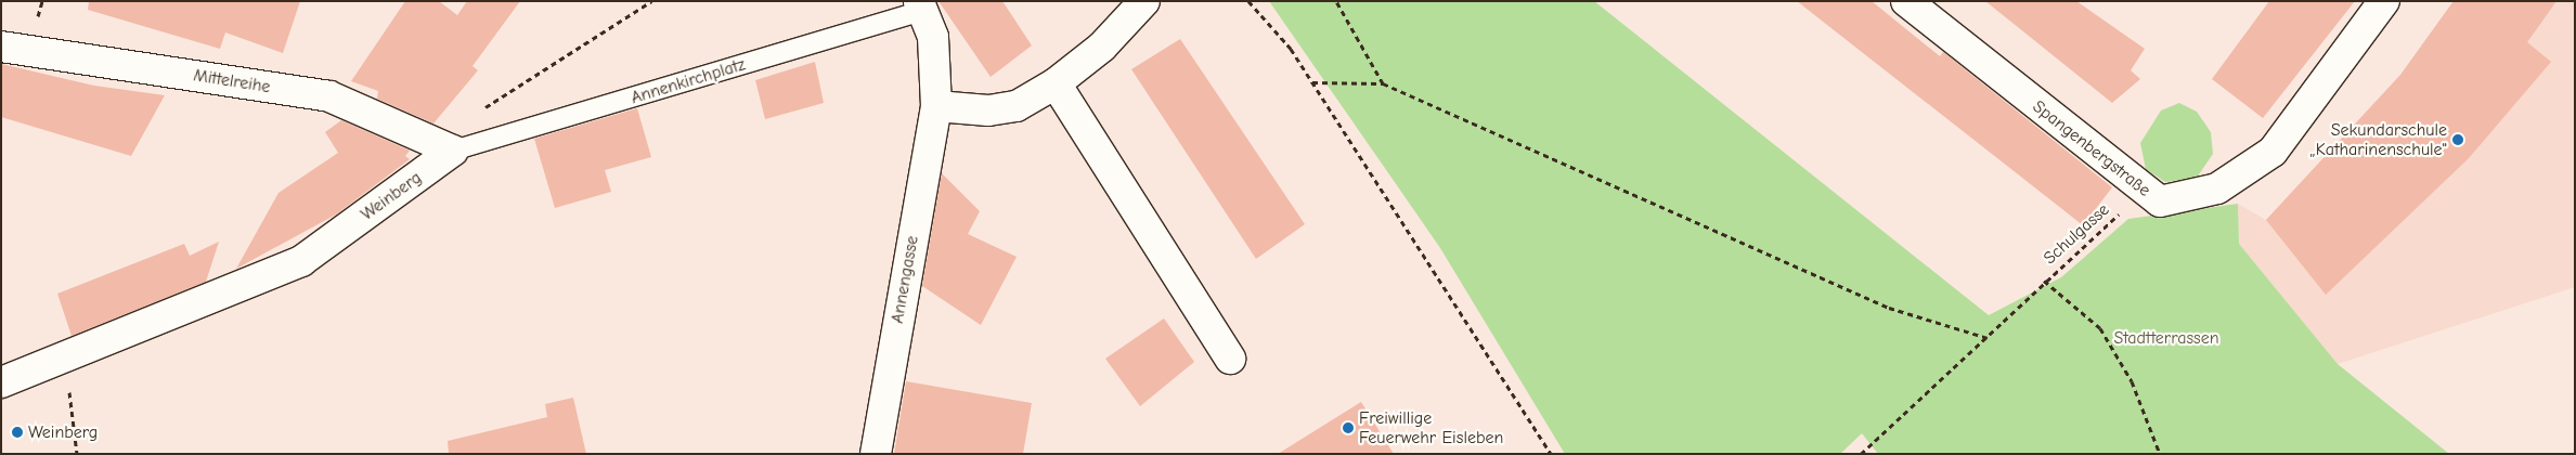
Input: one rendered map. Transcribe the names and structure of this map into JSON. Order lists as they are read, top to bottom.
{
  "streets": {
    "street": [
      "Mittelreihe",
      "Annenkirchplatz",
      "Spangenbergstraße",
      "Weinberg",
      "Annengasse"
    ],
    "path": ["Schulgasse"]
  },
  "crossings": [
    ["Mittelreihe", "Annenkirchplatz"],
    ["Mittelreihe", "Weinberg"],
    ["Annenkirchplatz", "Weinberg"],
    ["Annenkirchplatz", "Annengasse"],
    ["Spangenbergstraße", "Schulgasse"]
  ],
  "parks": ["Stadtterrassen"],
  "places": ["Sekundarschule „Katharinenschule\"", "Freiwillige Feuerwehr Eisleben", "Weinberg"]
}
